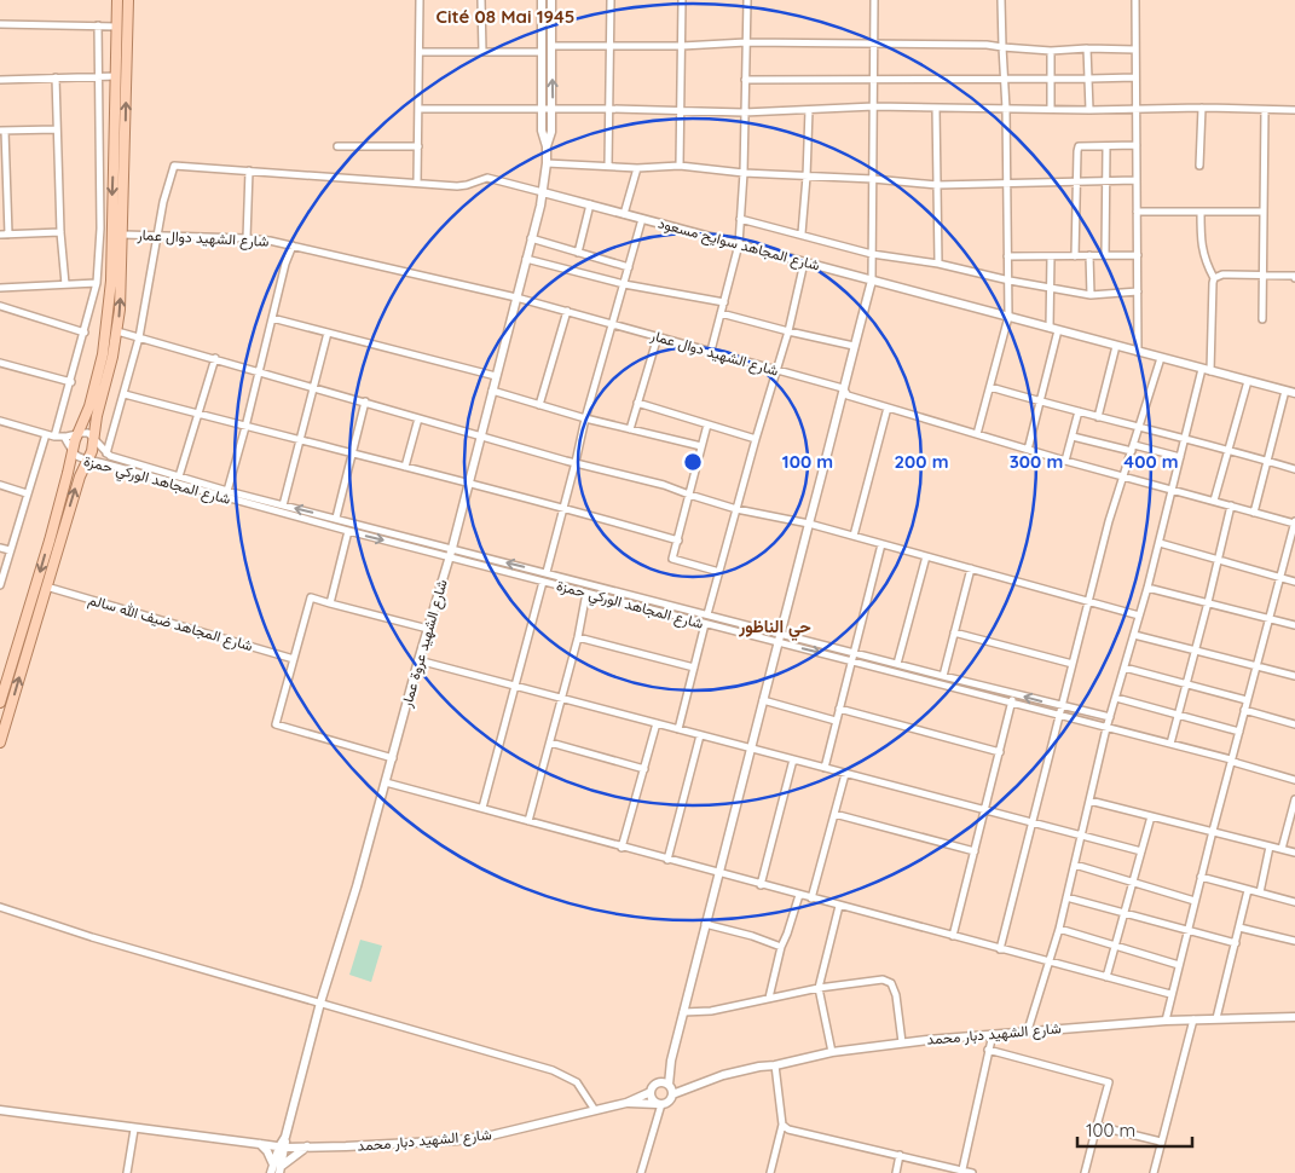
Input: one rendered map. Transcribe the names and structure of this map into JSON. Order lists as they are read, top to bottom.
{
  "streets": {
    "street": [
      "شارع الشهيد دوال عمار",
      "شارع المجاهد سوايح مسعود",
      "شارع المجاهد الوركي حمزة",
      "شارع المجاهد ضيف الله سالم",
      "شارع الشهيد عروة عمار",
      "شارع الشهيد دبار محمد"
    ]
  },
  "crossings": [
    ["شارع الشهيد دوال عمار", "شارع المجاهد سوايح مسعود"],
    ["شارع الشهيد دوال عمار", "شارع الشهيد عروة عمار"],
    ["شارع المجاهد سوايح مسعود", "شارع الشهيد عروة عمار"],
    ["شارع المجاهد الوركي حمزة", "شارع الشهيد عروة عمار"],
    ["شارع الشهيد عروة عمار", "شارع الشهيد دبار محمد"]
  ],
  "districts": ["Cité 08 Mai 1945", "حي الناظور"],
  "scale_bar": "100 m",
  "rings": [
    "100 m",
    "200 m",
    "300 m",
    "400 m"
  ]
}
